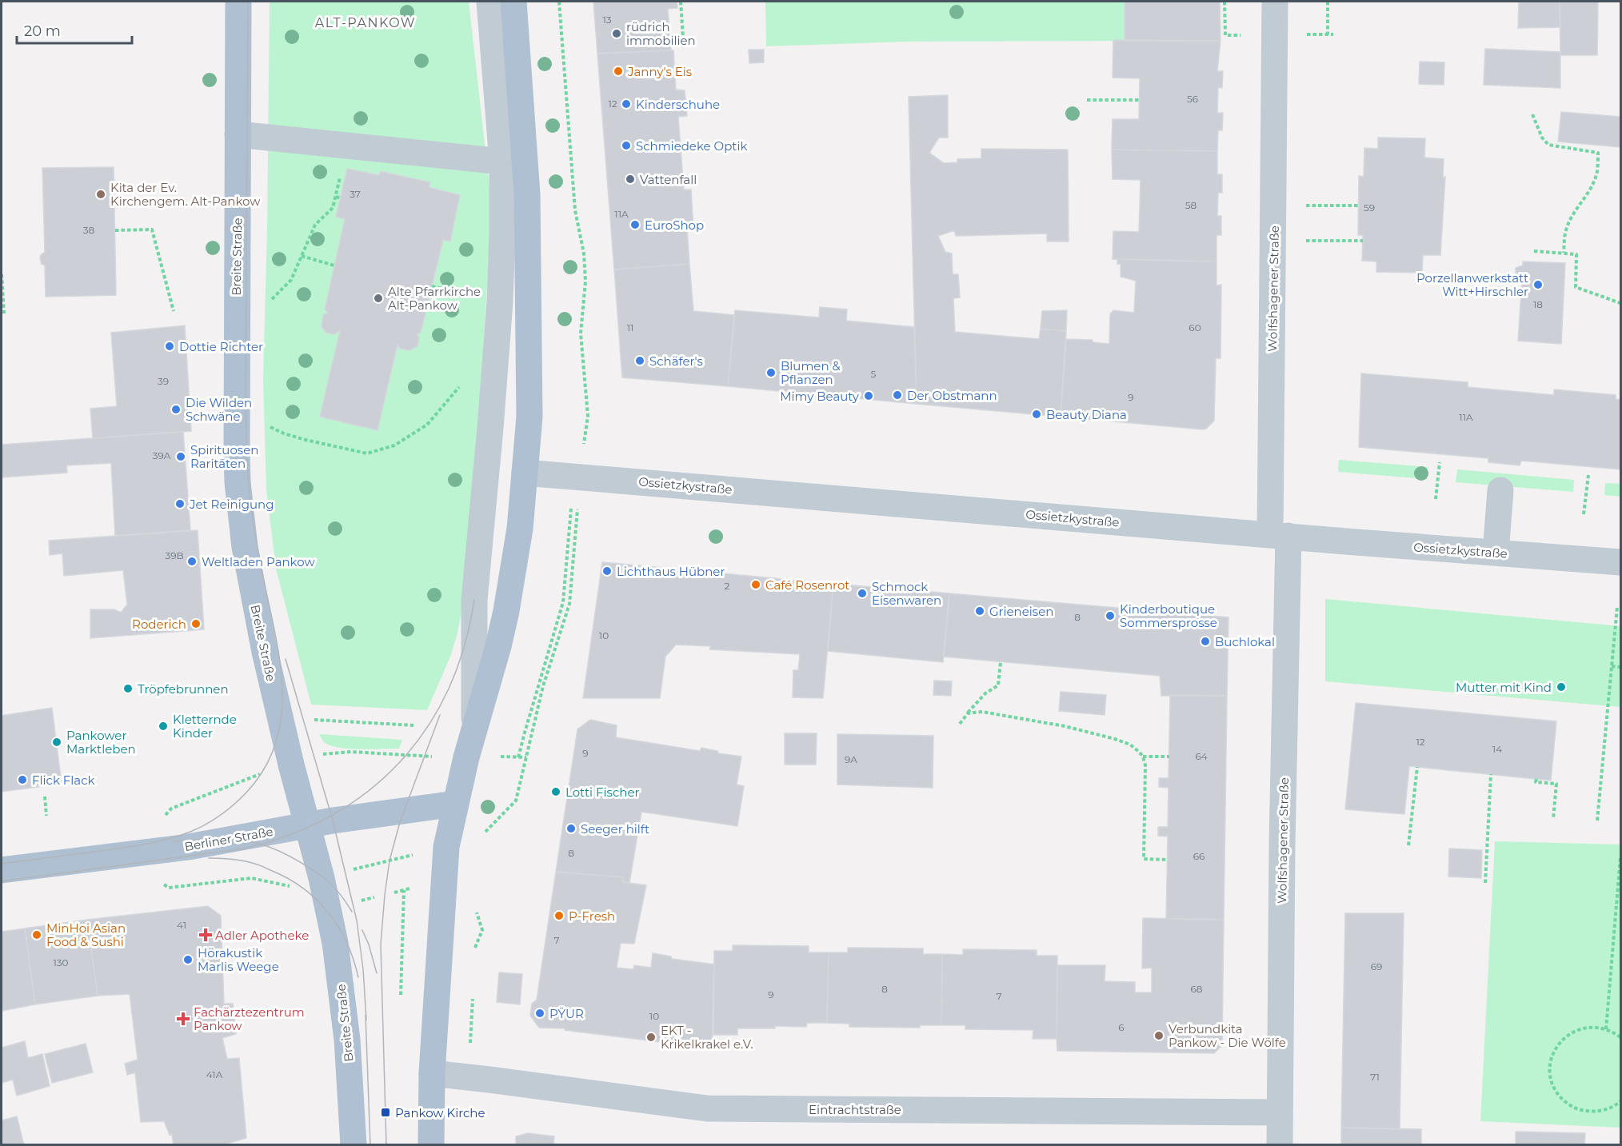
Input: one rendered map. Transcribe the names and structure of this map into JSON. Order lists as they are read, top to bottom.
{
  "streets": {
    "main road": ["Breite Straße", "Berliner Straße"],
    "street": ["Wolfshagener Straße", "Ossietzkystraße", "Eintrachtstraße"]
  },
  "crossings": [
    ["Breite Straße", "Berliner Straße"],
    ["Wolfshagener Straße", "Ossietzkystraße"],
    ["Wolfshagener Straße", "Eintrachtstraße"]
  ],
  "districts": ["ALT-PANKOW"],
  "places": {
    "other": [
      "rüdrich immobilien",
      "Janny's Eis",
      "Kinderschuhe",
      "Schmiedeke Optik",
      "Vattenfall",
      "Kita der Ev. Kirchengem. Alt-Pankow",
      "EuroShop",
      "Porzellanwerkstatt Witt+Hirschler",
      "Alte Pfarrkirche Alt-Pankow",
      "Dottie Richter",
      "Schäfer's",
      "Blumen & Pflanzen",
      "Der Obstmann",
      "Mimy Beauty",
      "Die Wilden Schwäne",
      "Beauty Diana",
      "Spirituosen Raritäten",
      "Jet Reinigung",
      "Weltladen Pankow",
      "Lichthaus Hübner",
      "Café Rosenrot",
      "Schmock Eisenwaren",
      "Grieneisen",
      "Kinderboutique Sommersprosse",
      "Roderich",
      "Buchlokal",
      "Mutter mit Kind",
      "Tröpfebrunnen",
      "Kletternde Kinder",
      "Pankower Marktleben",
      "Flick Flack",
      "Lotti Fischer",
      "Seeger hilft",
      "P-Fresh",
      "MinHoi Asian Food & Sushi",
      "Hörakustik Marlis Weege",
      "PŸUR",
      "Verbundkita Pankow - Die Wölfe",
      "EKT - Krikelkrakel e.V."
    ],
    "health": ["Adler Apotheke", "Fachärztezentrum Pankow"],
    "transit": ["Pankow Kirche"]
  },
  "house_numbers": [
    "13",
    "56",
    "12",
    "37",
    "58",
    "59",
    "11A",
    "38",
    "18",
    "11",
    "60",
    "5",
    "39",
    "9",
    "11A",
    "39A",
    "39B",
    "2",
    "8",
    "10",
    "12",
    "14",
    "9",
    "64",
    "9A",
    "8",
    "66",
    "41",
    "7",
    "130",
    "69",
    "8",
    "68",
    "9",
    "7",
    "10",
    "6",
    "41A",
    "71"
  ],
  "scale_bar": "20 m"
}
